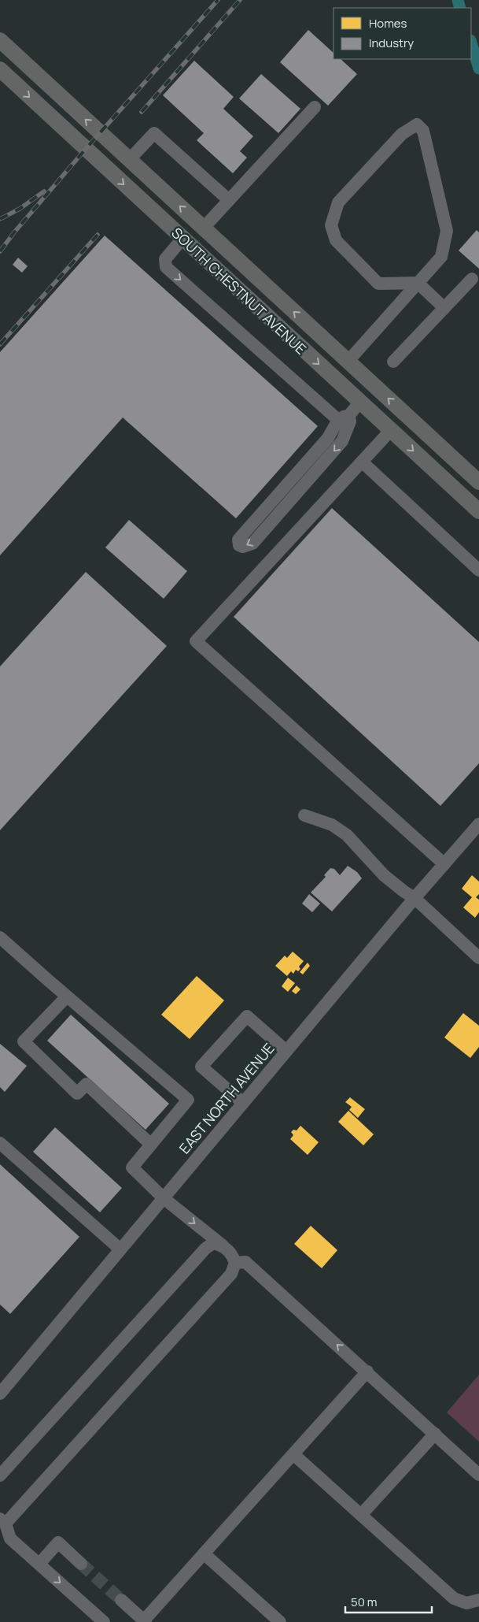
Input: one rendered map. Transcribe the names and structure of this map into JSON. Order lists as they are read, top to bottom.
{
  "streets": {
    "main road": ["SOUTH CHESTNUT AVENUE"],
    "street": ["EAST NORTH AVENUE"]
  },
  "legend": ["Homes", "Industry"],
  "scale_bar": "50 m"
}
